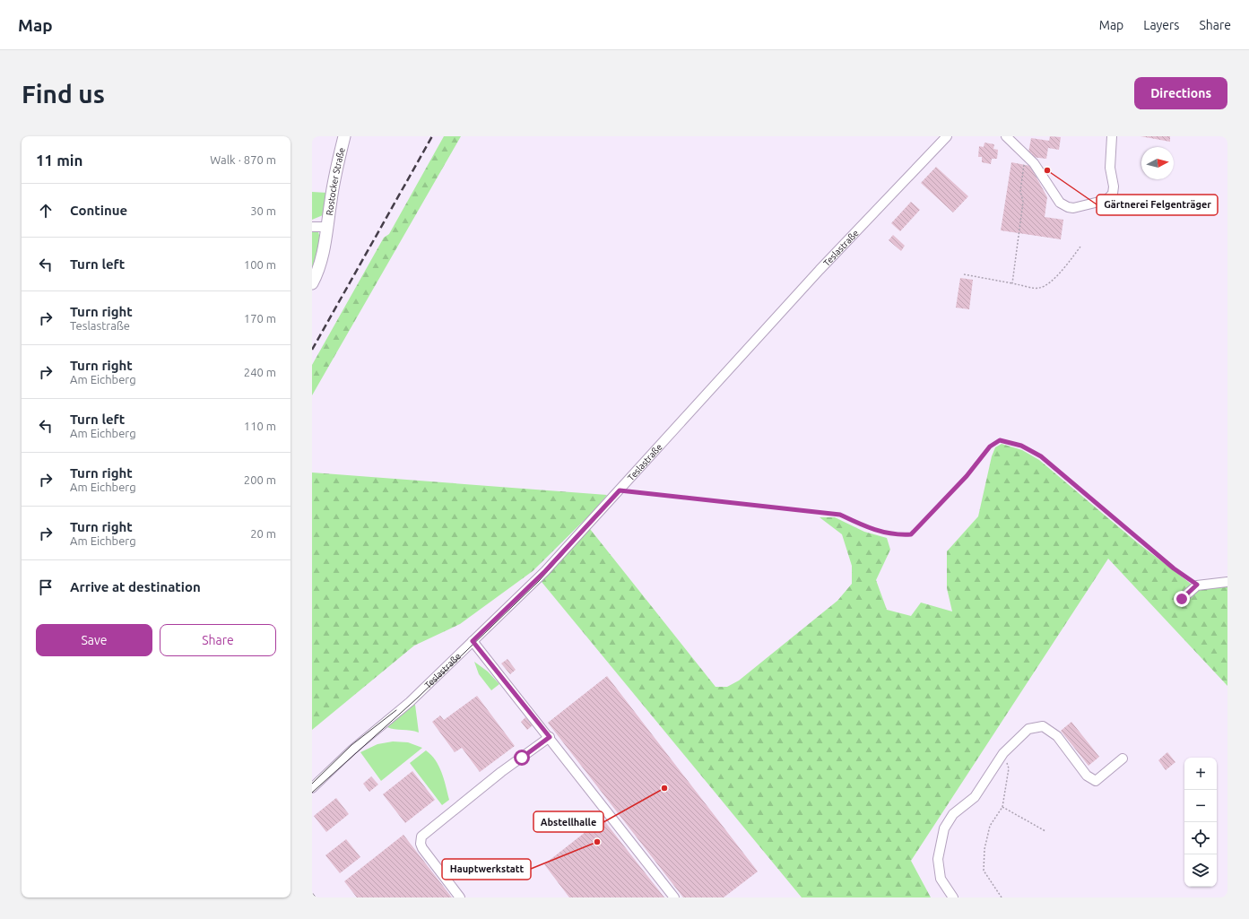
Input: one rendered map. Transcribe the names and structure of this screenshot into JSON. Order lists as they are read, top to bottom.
{
  "streets": {
    "main road": ["Rostocker Straße"],
    "street": ["Teslastraße"]
  },
  "places": ["Gärtnerei Felgenträger", "Abstellhalle", "Hauptwerkstatt"],
  "north": "right",
  "page": {
    "header": "Map",
    "nav": ["Map", "Layers", "Share"],
    "buttons": [
      "Directions",
      ["Save", "Share"]
    ],
    "title": "Find us",
    "heading": ["11 min", "Walk · 870 m"],
    "list": [
      ["Continue", "30 m"],
      ["Turn left", "100 m"],
      ["Turn right", "Teslastraße", "170 m"],
      ["Turn right", "Am Eichberg", "240 m"],
      ["Turn left", "Am Eichberg", "110 m"],
      ["Turn right", "Am Eichberg", "200 m"],
      ["Turn right", "Am Eichberg", "20 m"],
      "Arrive at destination"
    ],
    "map_buttons": ["+", "−"]
  }
}
